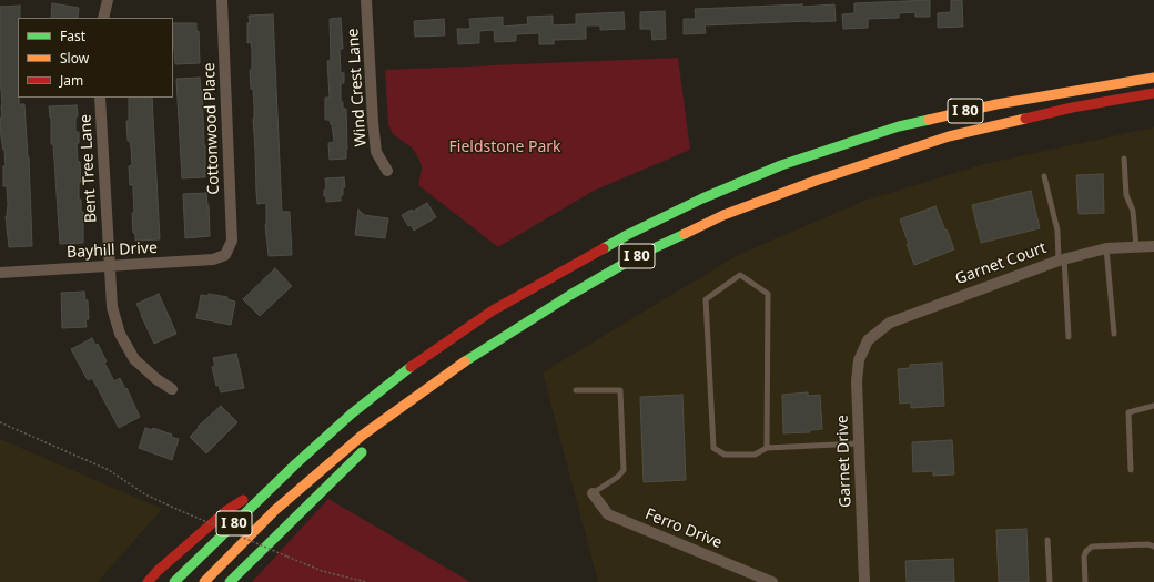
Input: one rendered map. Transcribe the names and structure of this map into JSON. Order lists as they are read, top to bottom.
{
  "streets": {
    "highway": ["I 80"],
    "street": [
      "Wind Crest Lane",
      "Cottonwood Place",
      "Bent Tree Lane",
      "Bayhill Drive",
      "Garnet Court",
      "Garnet Drive",
      "Ferro Drive"
    ]
  },
  "crossings": [
    ["Cottonwood Place", "Bayhill Drive"],
    ["Bent Tree Lane", "Bayhill Drive"],
    ["Garnet Court", "Garnet Drive"]
  ],
  "parks": ["Fieldstone Park"],
  "legend": ["Fast", "Slow", "Jam"]
}
